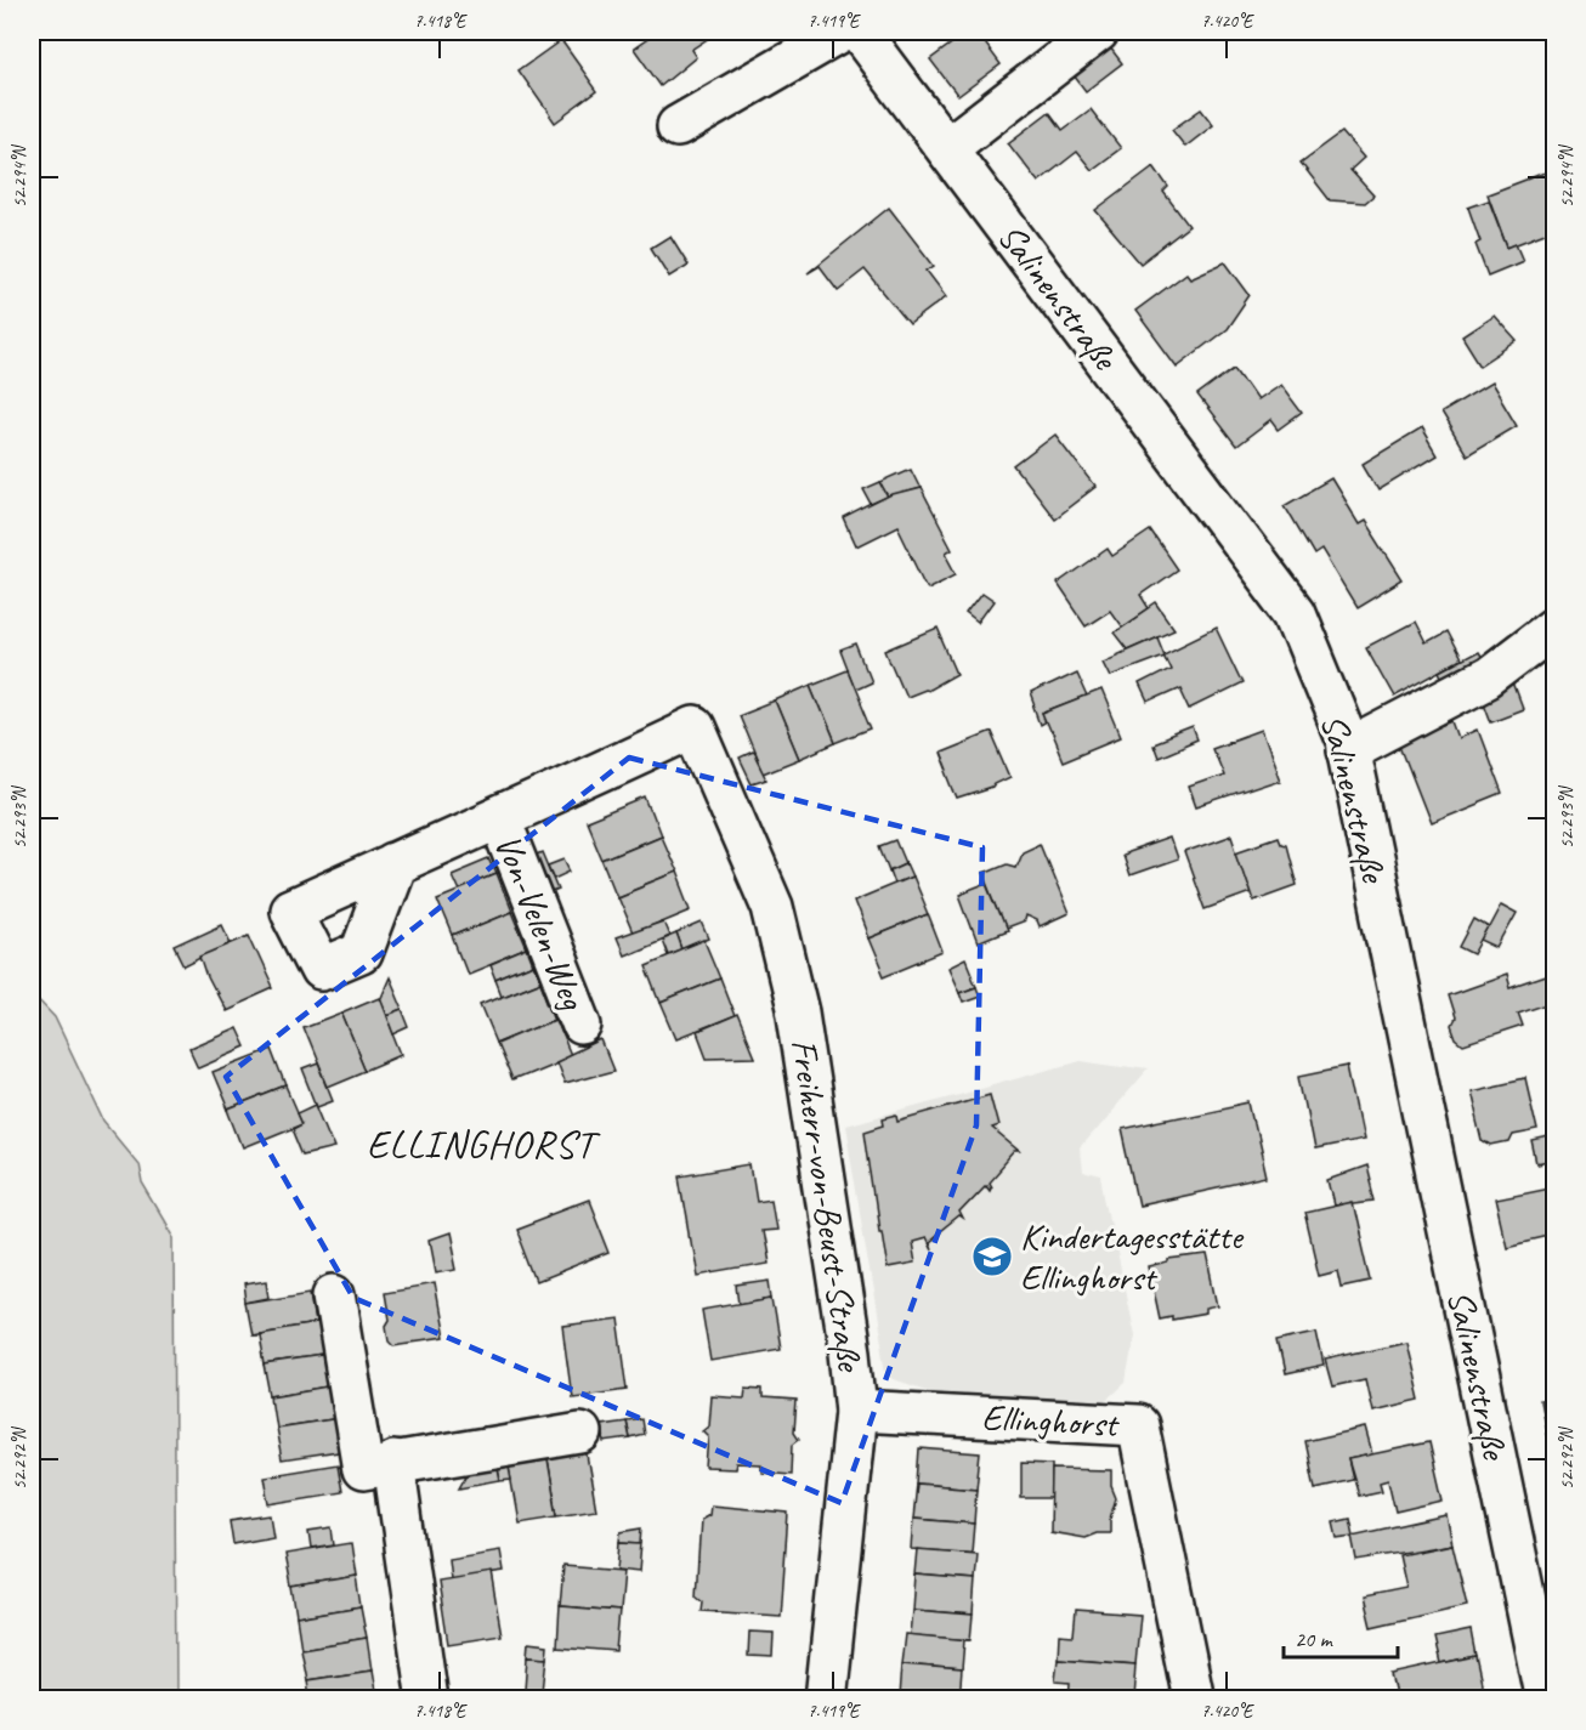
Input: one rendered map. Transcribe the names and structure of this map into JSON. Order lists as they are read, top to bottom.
{
  "streets": {
    "street": [
      "Salinenstraße",
      "Von-Velen-Weg",
      "Freiherr-von-Beust-Straße",
      "Ellinghorst"
    ]
  },
  "crossings": [
    ["Von-Velen-Weg", "Freiherr-von-Beust-Straße"],
    ["Freiherr-von-Beust-Straße", "Ellinghorst"]
  ],
  "districts": ["ELLINGHORST"],
  "places": {
    "school or university": ["Kindertagesstätte Ellinghorst"]
  },
  "scale_bar": "20 m",
  "coordinates": [
    "7.418°E",
    "7.419°E",
    "7.420°E",
    "52.294°N",
    "52.293°N",
    "52.292°N"
  ]
}
